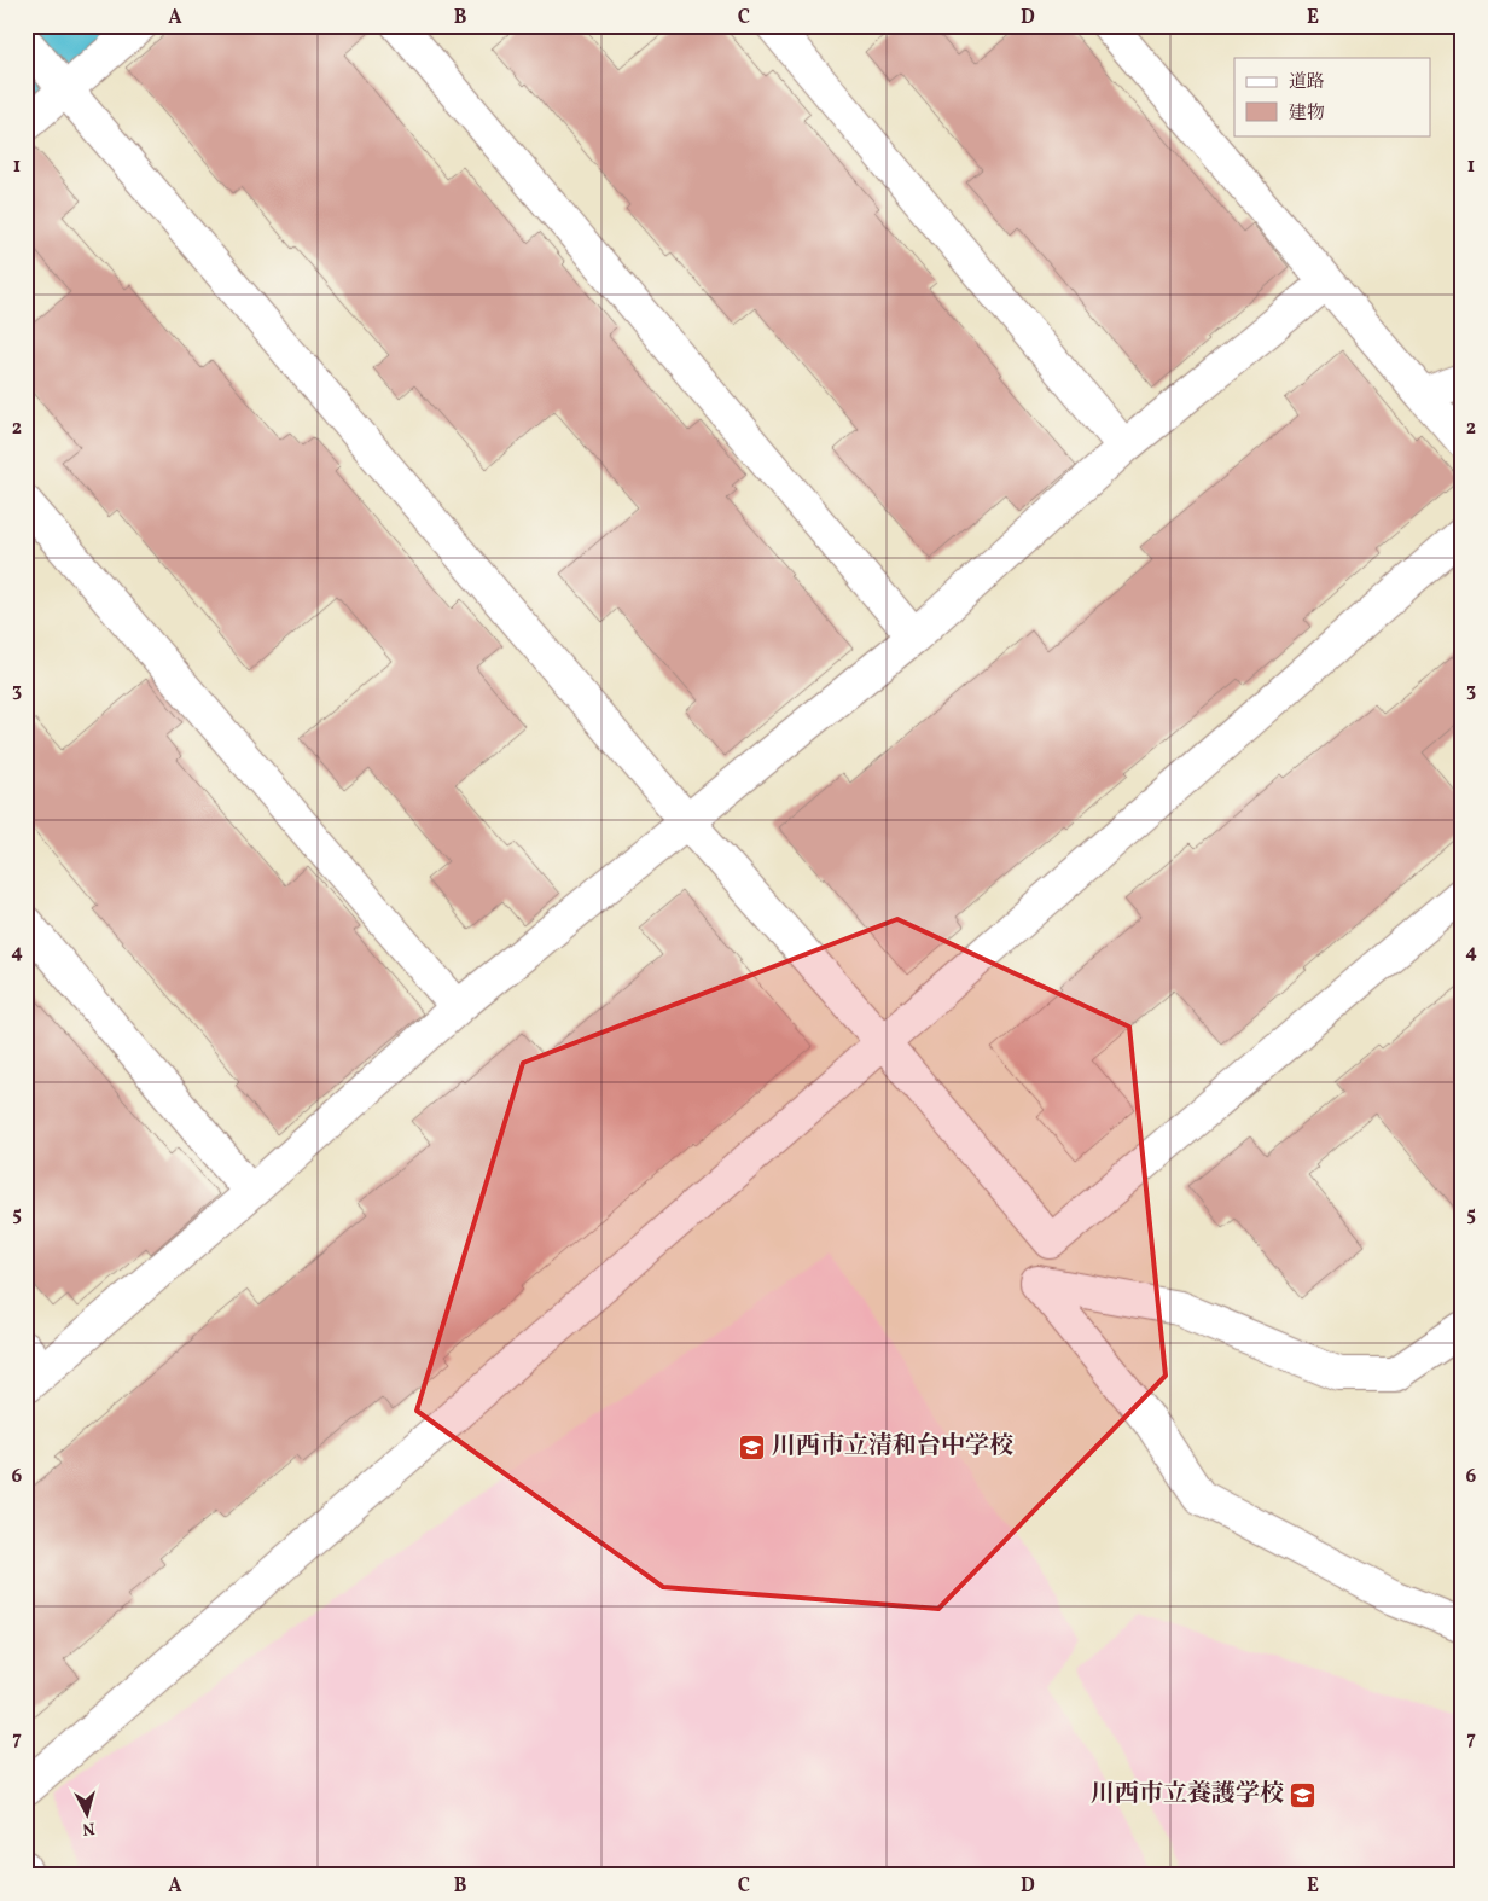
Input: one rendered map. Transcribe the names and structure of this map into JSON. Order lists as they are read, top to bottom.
{
  "places": {
    "school or university": ["川西市立清和台中学校", "川西市立養護学校"]
  },
  "legend": ["道路", "建物"],
  "north": "bottom",
  "grid": {
    "columns": [
      "A",
      "B",
      "C",
      "D",
      "E"
    ],
    "rows": [
      "1",
      "2",
      "3",
      "4",
      "5",
      "6",
      "7"
    ]
  }
}
